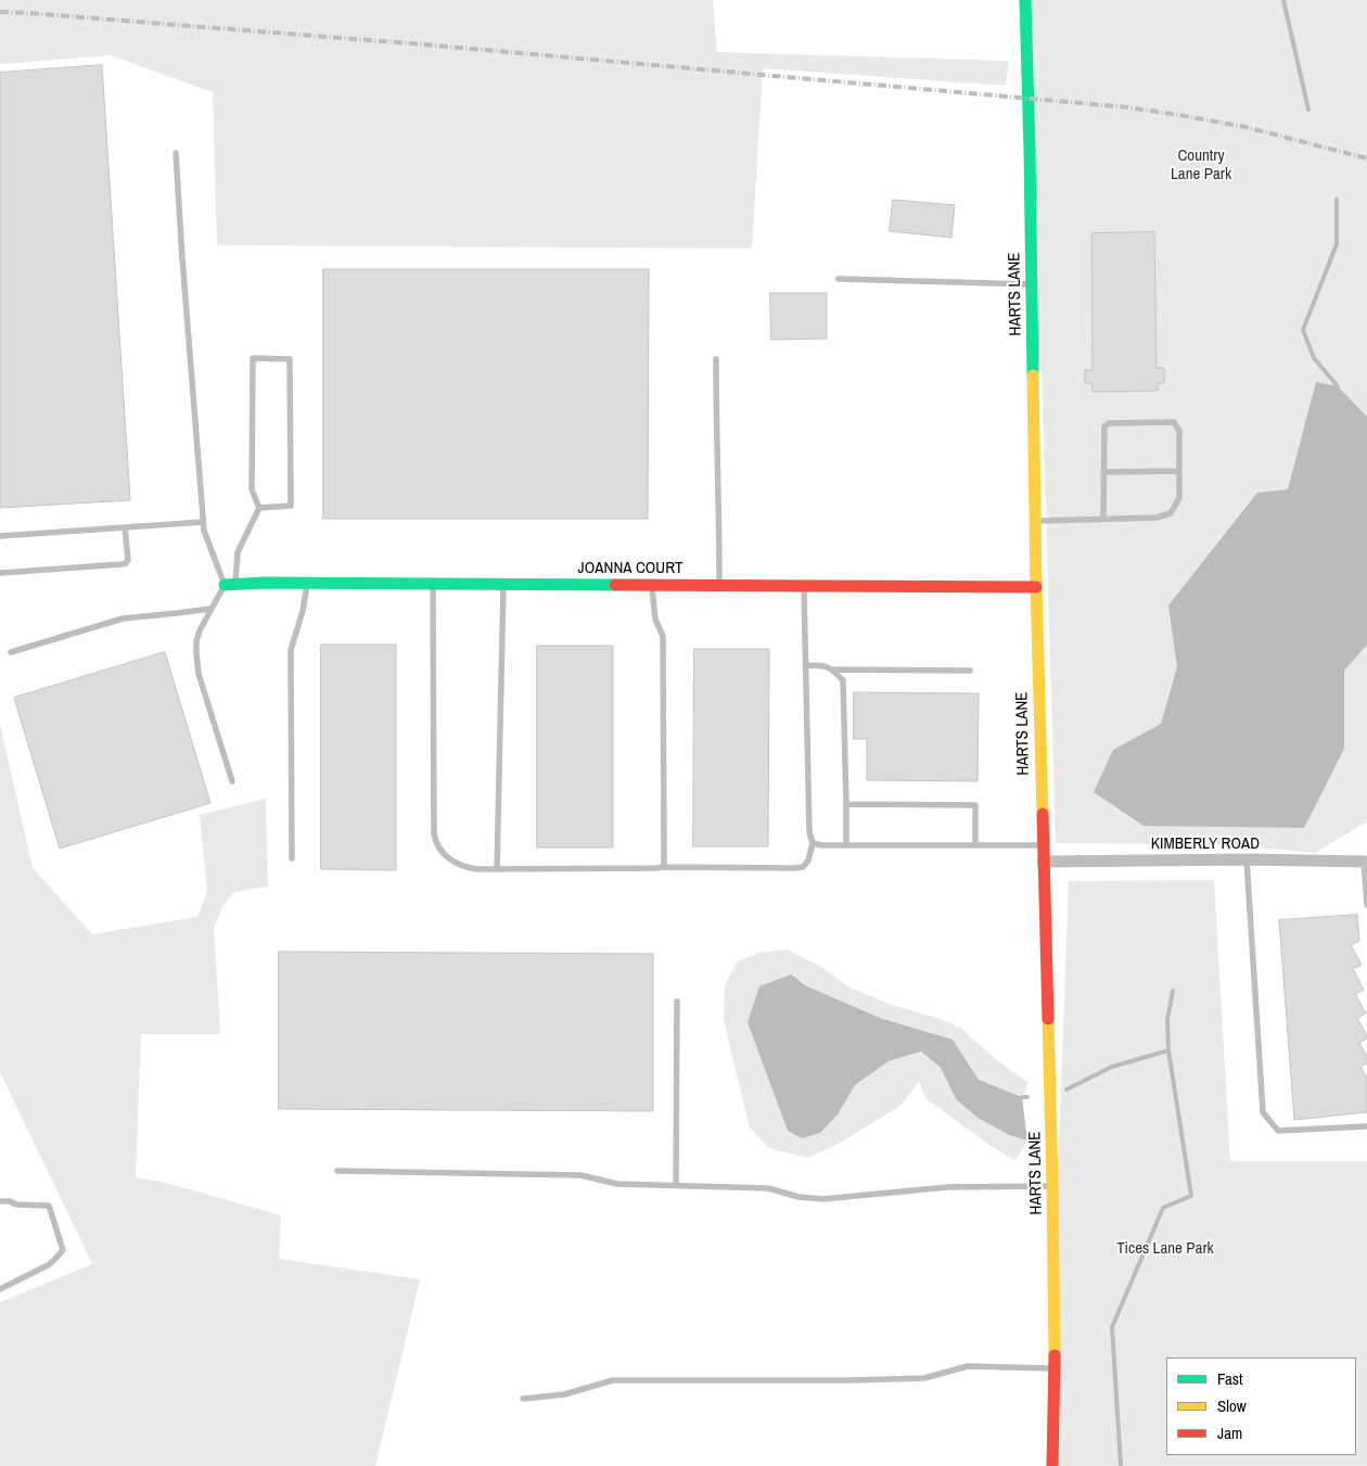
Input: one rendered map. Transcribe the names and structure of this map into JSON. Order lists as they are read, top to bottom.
{
  "streets": {
    "street": ["HARTS LANE", "JOANNA COURT", "KIMBERLY ROAD"]
  },
  "crossings": [
    ["HARTS LANE", "JOANNA COURT"],
    ["HARTS LANE", "KIMBERLY ROAD"]
  ],
  "parks": ["Country Lane Park", "Tices Lane Park"],
  "legend": ["Fast", "Slow", "Jam"]
}
